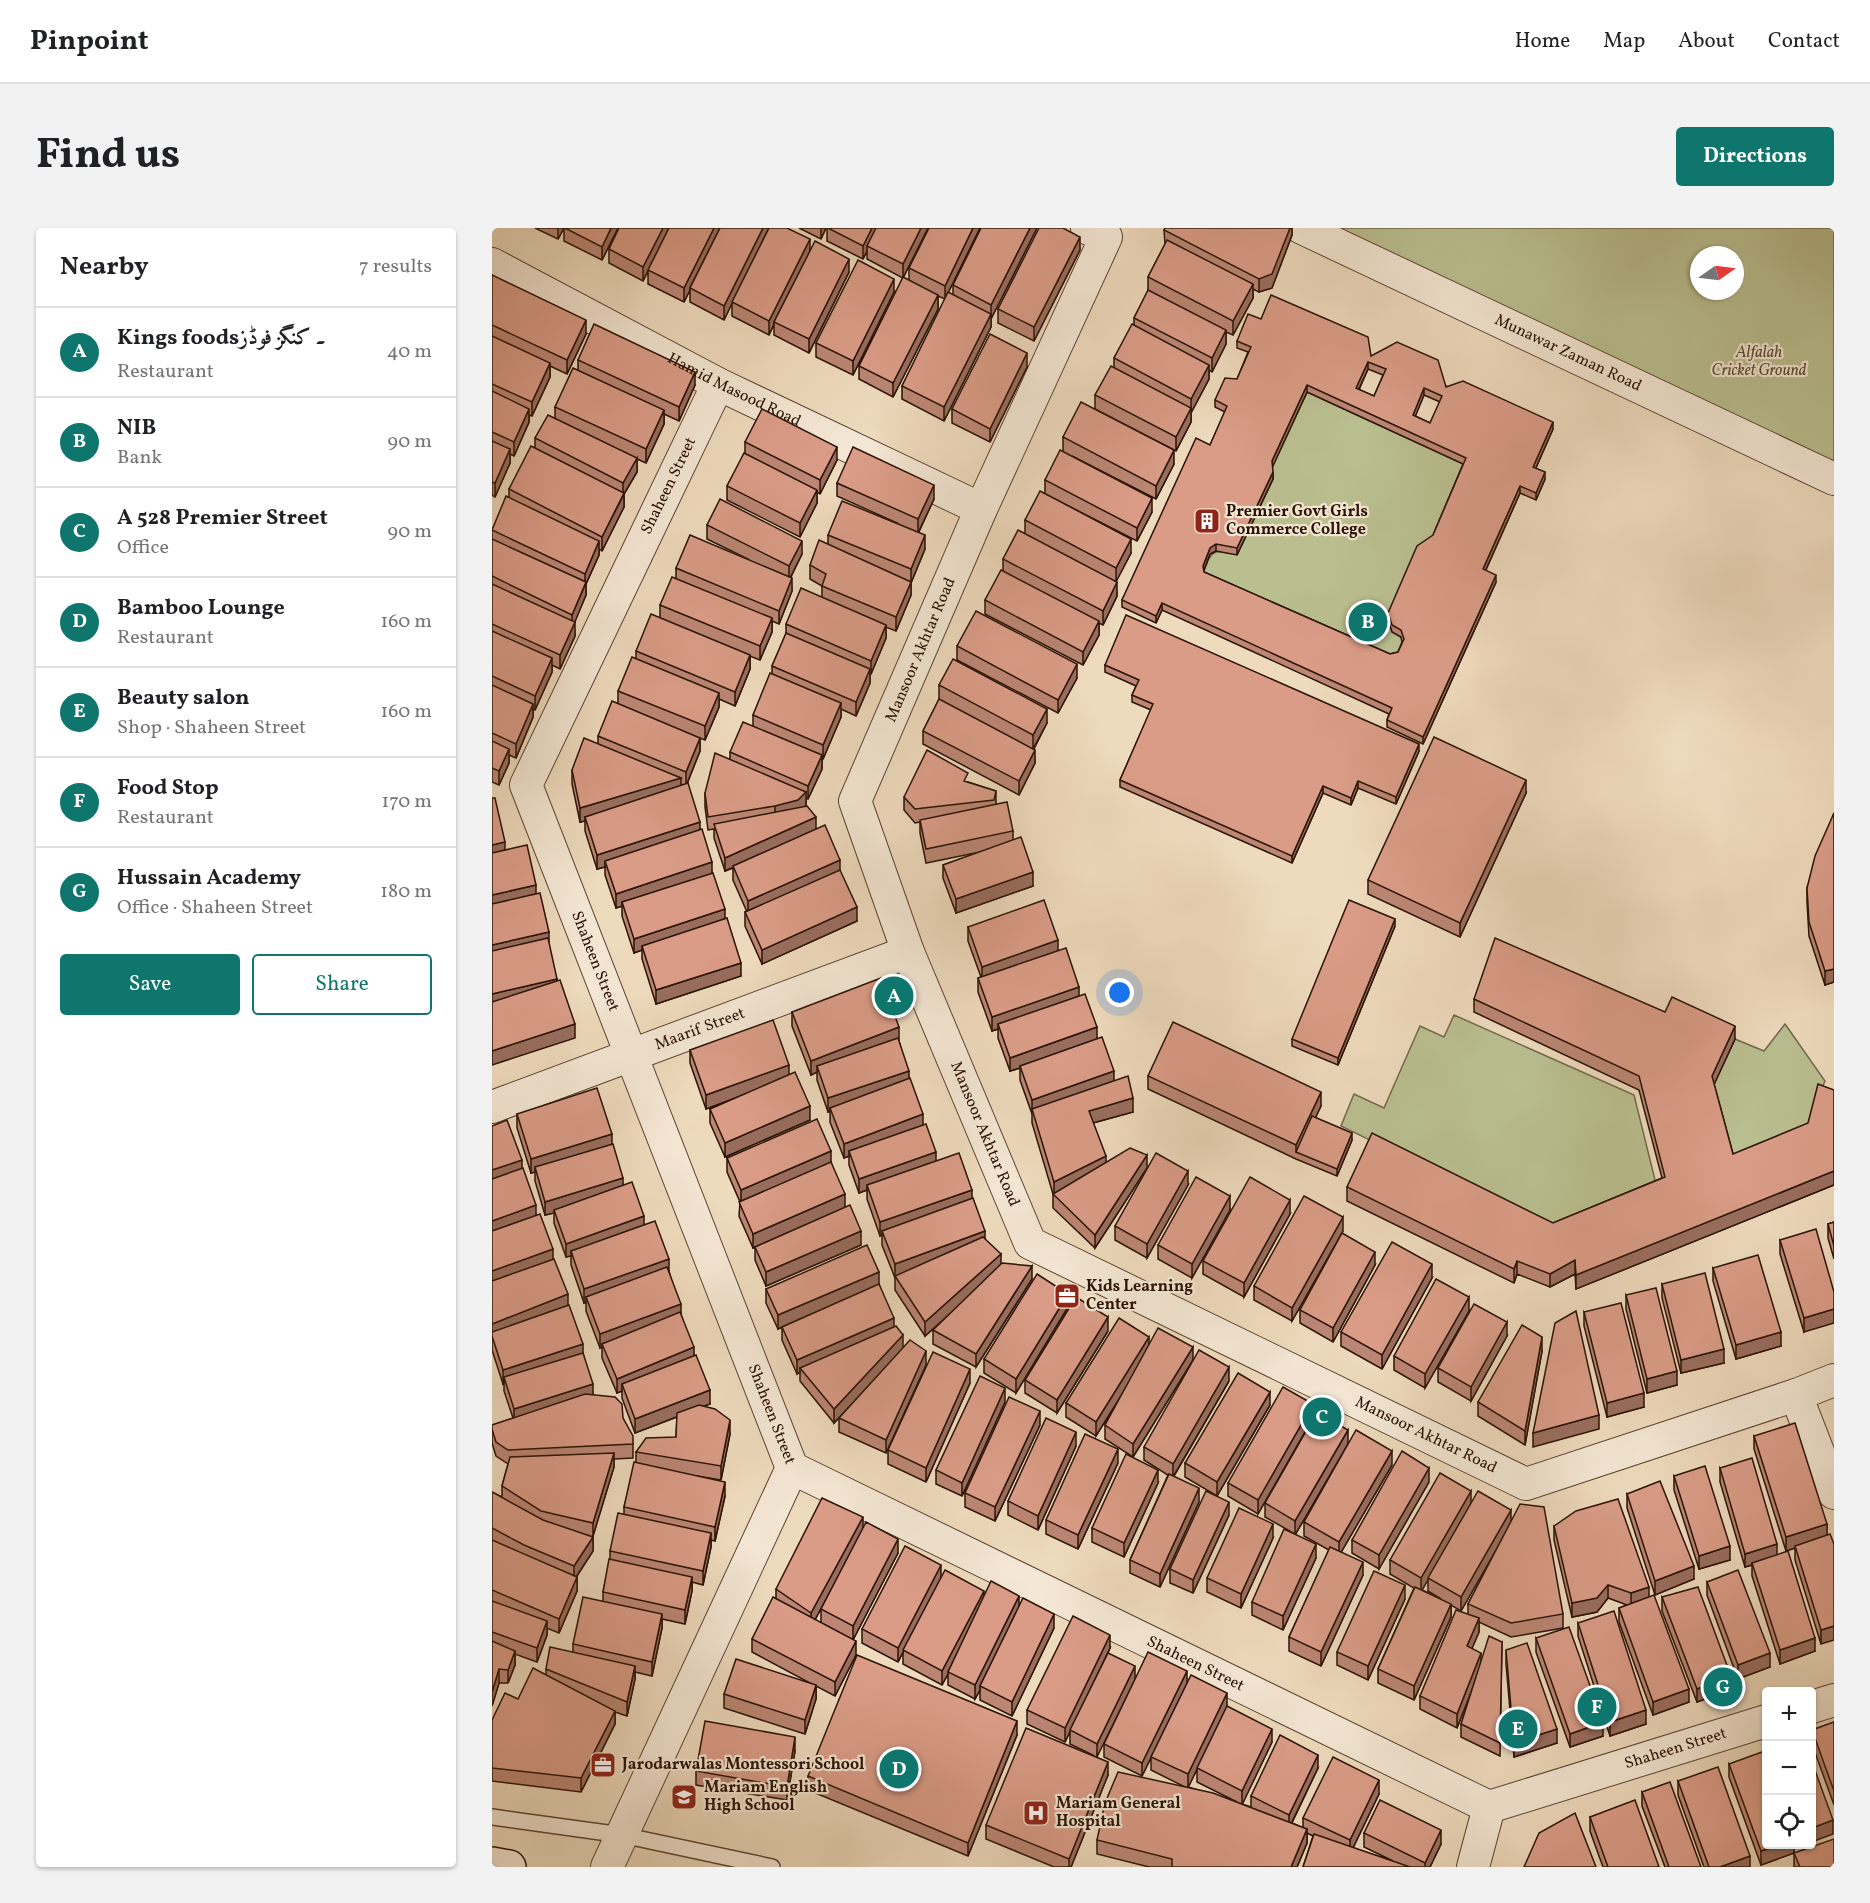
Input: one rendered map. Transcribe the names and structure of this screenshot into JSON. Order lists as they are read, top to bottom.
{
  "streets": {
    "street": [
      "Munawar Zaman Road",
      "Hamid Masood Road",
      "Shaheen Street",
      "Mansoor Akhtar Road",
      "Maarif Street"
    ]
  },
  "crossings": [
    ["Hamid Masood Road", "Shaheen Street"],
    ["Hamid Masood Road", "Mansoor Akhtar Road"],
    ["Shaheen Street", "Maarif Street"],
    ["Mansoor Akhtar Road", "Maarif Street"]
  ],
  "parks": ["Alfalah Cricket Ground"],
  "places": {
    "building": ["Premier Govt Girls Commerce College"],
    "office": ["Kids Learning Center", "Jarodarwalas Montessori School"],
    "school or university": ["Mariam English High School"],
    "hospital": ["Mariam General Hospital"]
  },
  "north": "right",
  "page": {
    "header": "Pinpoint",
    "nav": [
      "Home",
      "Map",
      "About",
      "Contact"
    ],
    "title": "Find us",
    "buttons": [
      "Directions",
      ["Save", "Share"]
    ],
    "heading": ["Nearby", "7 results"],
    "list": [
      {
        "mark": "A",
        "name": "Kings foods۔ کنگز فوڈز",
        "note": "Restaurant",
        "value": "40 m"
      },
      {
        "mark": "B",
        "name": "NIB",
        "note": "Bank",
        "value": "90 m"
      },
      {
        "mark": "C",
        "name": "A 528 Premier Street",
        "note": "Office",
        "value": "90 m"
      },
      {
        "mark": "D",
        "name": "Bamboo Lounge",
        "note": "Restaurant",
        "value": "160 m"
      },
      {
        "mark": "E",
        "name": "Beauty salon",
        "note": "Shop · Shaheen Street",
        "value": "160 m"
      },
      {
        "mark": "F",
        "name": "Food Stop",
        "note": "Restaurant",
        "value": "170 m"
      },
      {
        "mark": "G",
        "name": "Hussain Academy",
        "note": "Office · Shaheen Street",
        "value": "180 m"
      }
    ],
    "pins": [
      "B",
      "A",
      "C",
      "G",
      "F",
      "E",
      "D"
    ],
    "map_buttons": ["+", "−"]
  }
}
